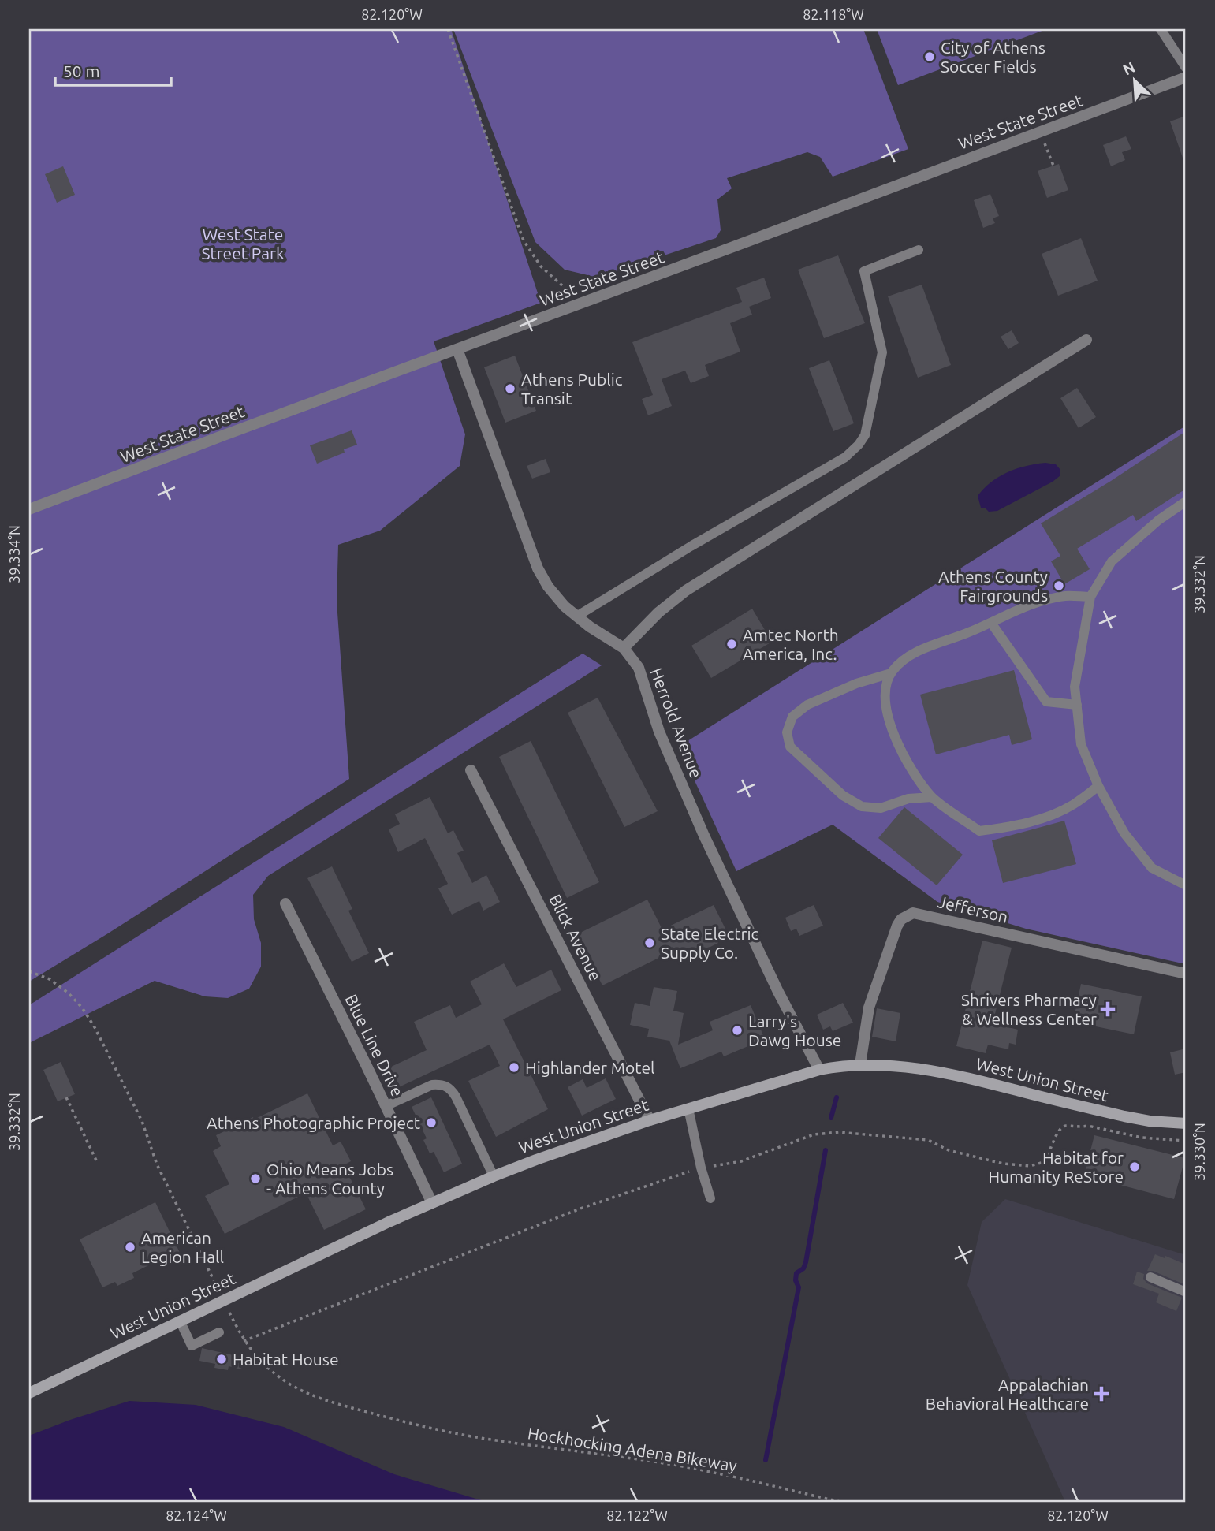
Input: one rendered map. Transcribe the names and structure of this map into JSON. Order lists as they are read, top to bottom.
{
  "streets": {
    "main road": ["West Union Street"],
    "street": [
      "West State Street",
      "Herrold Avenue",
      "Jefferson",
      "Blick Avenue",
      "Blue Line Drive"
    ],
    "path": ["Hockhocking Adena Bikeway"]
  },
  "crossings": [
    ["West State Street", "Herrold Avenue"],
    ["Herrold Avenue", "West Union Street"],
    ["Jefferson", "West Union Street"],
    ["Blick Avenue", "West Union Street"],
    ["Blue Line Drive", "West Union Street"]
  ],
  "parks": ["West State Street Park"],
  "places": {
    "other": [
      "City of Athens Soccer Fields",
      "Athens Public Transit",
      "Athens County Fairgrounds",
      "Amtec North America, Inc.",
      "State Electric Supply Co.",
      "Larry's Dawg House",
      "Highlander Motel",
      "Athens Photographic Project",
      "Habitat for Humanity ReStore",
      "Ohio Means Jobs - Athens County",
      "American Legion Hall",
      "Habitat House"
    ],
    "health": ["Shrivers Pharmacy & Wellness Center", "Appalachian Behavioral Healthcare"]
  },
  "scale_bar": "50 m",
  "north": "top left",
  "coordinates": [
    "82.120°W",
    "82.118°W",
    "39.334°N",
    "39.332°N",
    "39.330°N",
    "82.124°W",
    "82.122°W"
  ]
}
